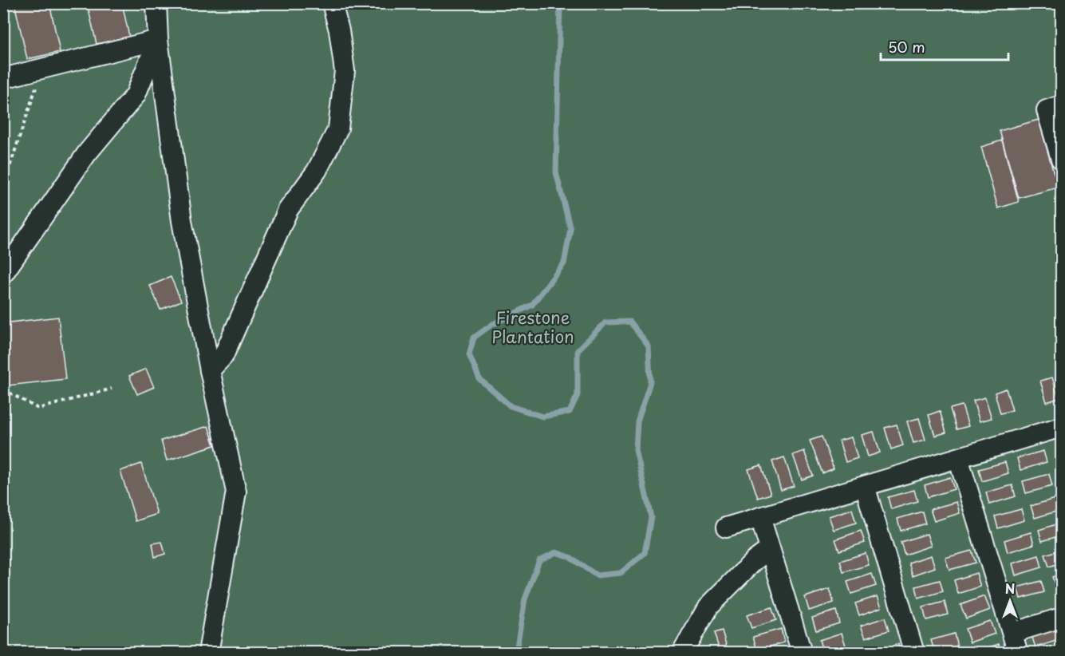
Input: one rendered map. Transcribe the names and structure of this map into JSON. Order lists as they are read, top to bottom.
{
  "parks": ["Firestone Plantation"],
  "scale_bar": "50 m",
  "north": "top"
}
